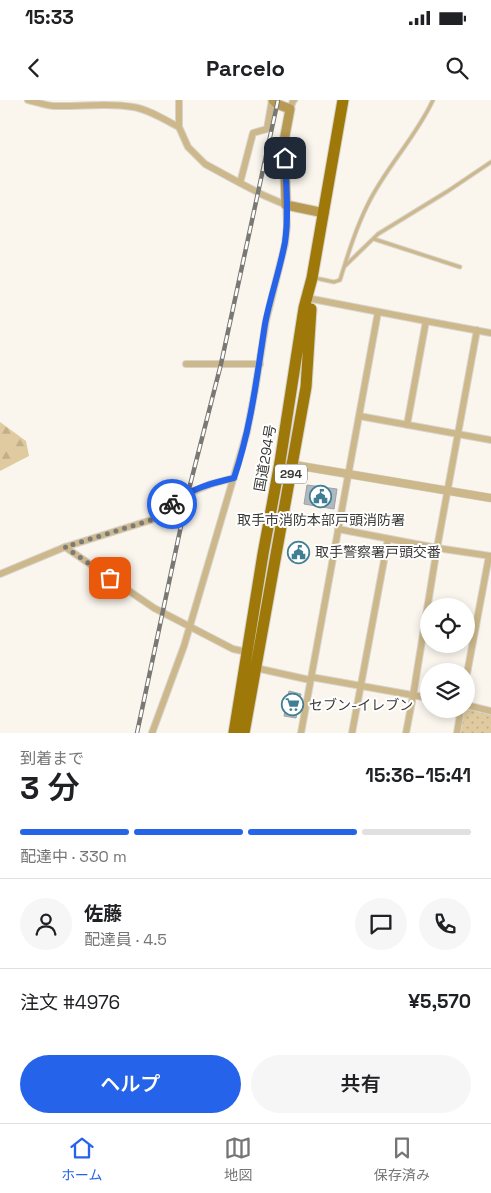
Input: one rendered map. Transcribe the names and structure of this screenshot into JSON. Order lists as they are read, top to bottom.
{
  "streets": {
    "highway": ["国道294号", "294"]
  },
  "places": {
    "public building": ["取手市消防本部戸頭消防署", "取手警察署戸頭交番"],
    "supermarket": ["セブン-イレブン"]
  },
  "page": {
    "status": "15:33",
    "header": "Parcelo",
    "heading": ["3 分", "到着まで", "15:36–15:41"],
    "panel": [
      "佐藤",
      "配達員 · 4.5",
      "注文 #4976",
      "¥5,570"
    ],
    "bar": "配達中 · 330 m",
    "buttons": ["ヘルプ", "共有"],
    "tabs": ["ホーム", "地図", "保存済み"]
  }
}
